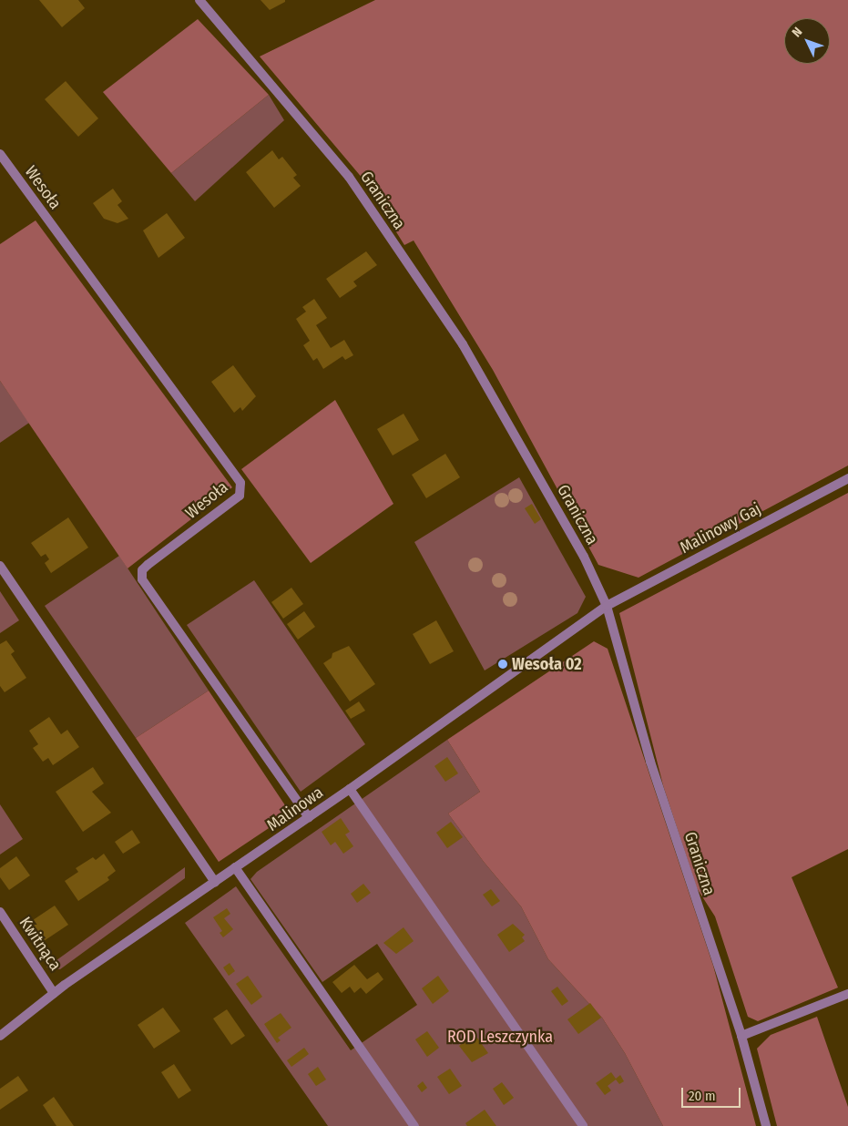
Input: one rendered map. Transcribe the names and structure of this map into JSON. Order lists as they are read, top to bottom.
{
  "streets": {
    "street": [
      "Wesoła",
      "Graniczna",
      "Malinowy Gaj",
      "Malinowa",
      "Kwitnąca"
    ]
  },
  "crossings": [
    ["Wesoła", "Malinowa"],
    ["Graniczna", "Malinowy Gaj"],
    ["Graniczna", "Malinowa"],
    ["Malinowy Gaj", "Malinowa"],
    ["Malinowa", "Kwitnąca"]
  ],
  "parks": ["ROD Leszczynka"],
  "places": ["Wesoła 02"],
  "scale_bar": "20 m",
  "north": "top left"
}
